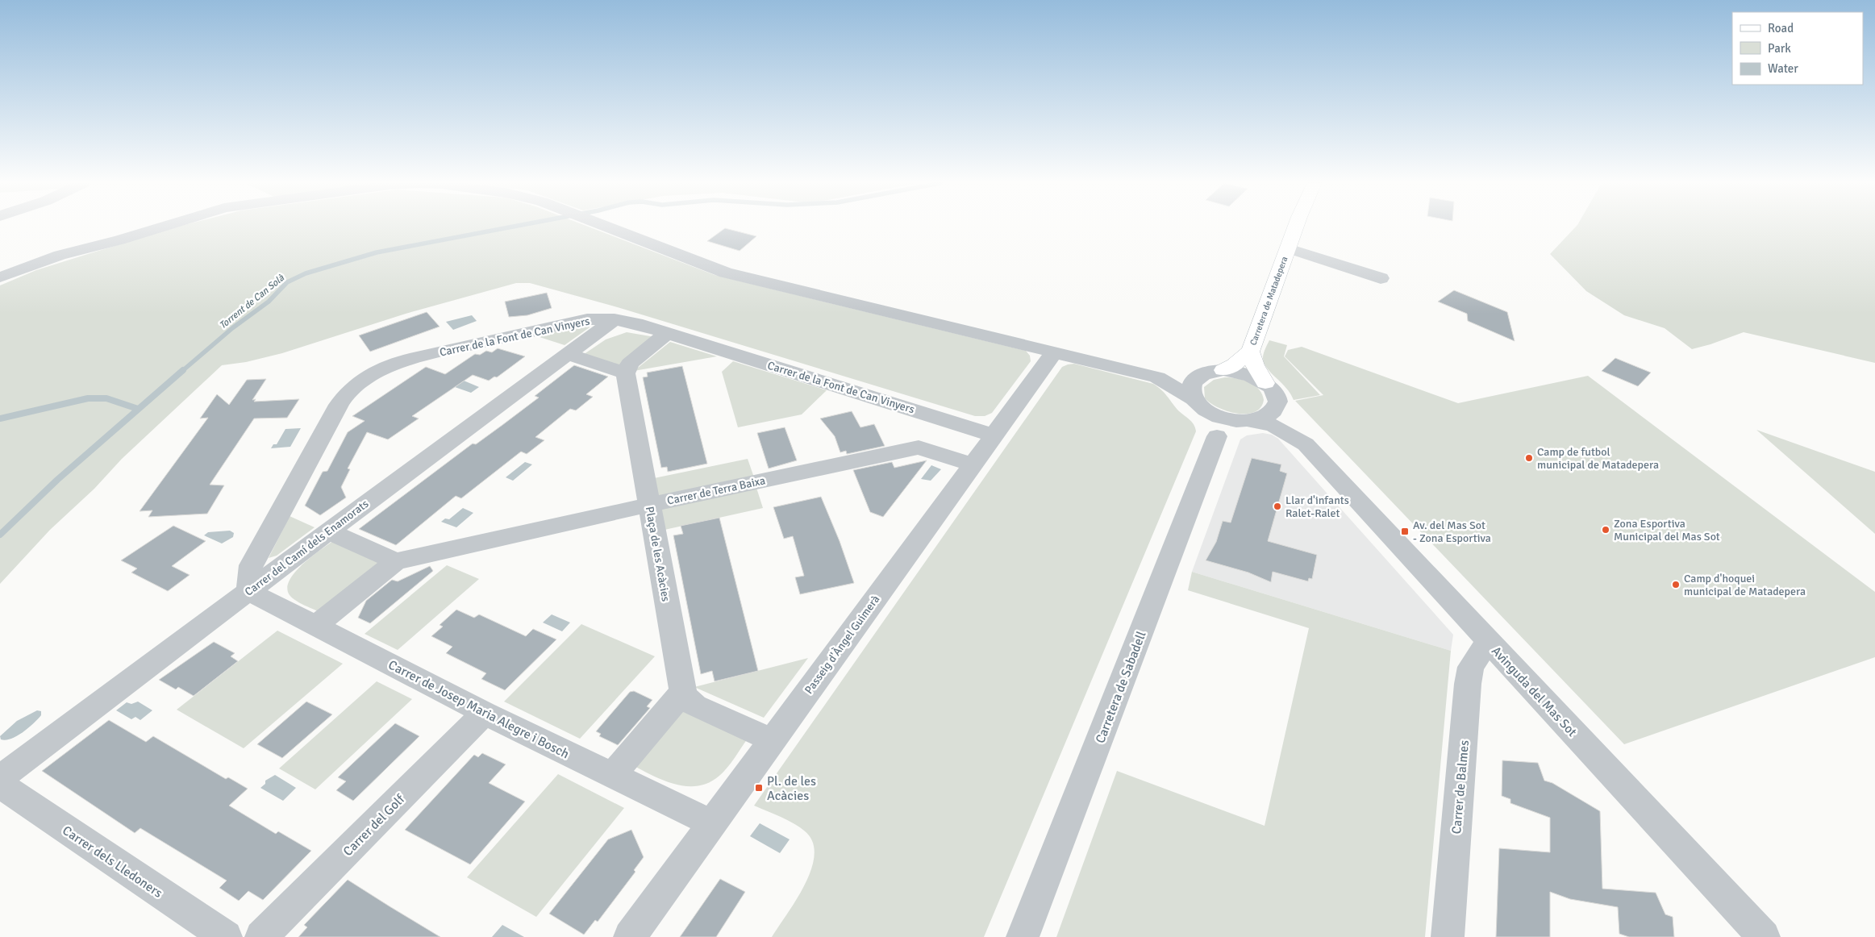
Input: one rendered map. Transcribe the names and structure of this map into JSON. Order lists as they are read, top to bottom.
{
  "streets": {
    "street": [
      "Carretera de Matadepera",
      "Carrer de la Font de Can Vinyers",
      "Carrer de Terra Baixa",
      "Carrer del Camí dels Enamorats",
      "Plaça de les Acàcies",
      "Passeig d'Àngel Guimerà",
      "Carretera de Sabadell",
      "Avinguda del Mas Sot",
      "Carrer de Josep Maria Alegre i Bosch",
      "Carrer de Balmes",
      "Carrer del Golf",
      "Carrer dels Lledoners"
    ]
  },
  "crossings": [
    ["Carrer de la Font de Can Vinyers", "Carrer del Camí dels Enamorats"],
    ["Carrer de la Font de Can Vinyers", "Passeig d'Àngel Guimerà"],
    ["Carrer de la Font de Can Vinyers", "Carrer de Josep Maria Alegre i Bosch"],
    ["Carrer de Terra Baixa", "Plaça de les Acàcies"],
    ["Carrer de Terra Baixa", "Passeig d'Àngel Guimerà"],
    ["Carrer de Terra Baixa", "Carrer de Josep Maria Alegre i Bosch"],
    ["Carrer del Camí dels Enamorats", "Carrer de Josep Maria Alegre i Bosch"],
    ["Passeig d'Àngel Guimerà", "Carrer de Josep Maria Alegre i Bosch"],
    ["Avinguda del Mas Sot", "Carrer de Balmes"],
    ["Carrer de Josep Maria Alegre i Bosch", "Carrer del Golf"]
  ],
  "water": ["Torrent de Can Solà"],
  "places": {
    "other": [
      "Camp de futbol municipal de Matadepera",
      "Llar d'infants Ralet-Ralet",
      "Zona Esportiva Municipal del Mas Sot",
      "Camp d'hoquei municipal de Matadepera"
    ],
    "transit": ["Av. del Mas Sot - Zona Esportiva", "Pl. de les Acàcies"]
  },
  "legend": ["Road", "Park", "Water"]
}
